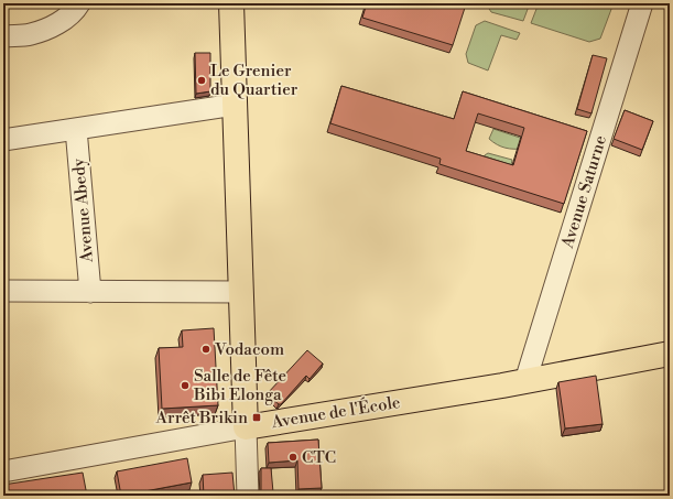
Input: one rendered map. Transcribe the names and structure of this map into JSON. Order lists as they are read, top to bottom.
{
  "streets": {
    "main road": ["Avenue de l'École"],
    "street": ["Avenue Saturne", "Avenue Abedy"]
  },
  "crossings": [
    ["Avenue Saturne", "Avenue de l'École"]
  ],
  "places": {
    "other": [
      "Le Grenier du Quartier",
      "Vodacom",
      "Salle de Fête Bibi Elonga",
      "CTC"
    ],
    "transit": ["Arrêt Brikin"]
  }
}
